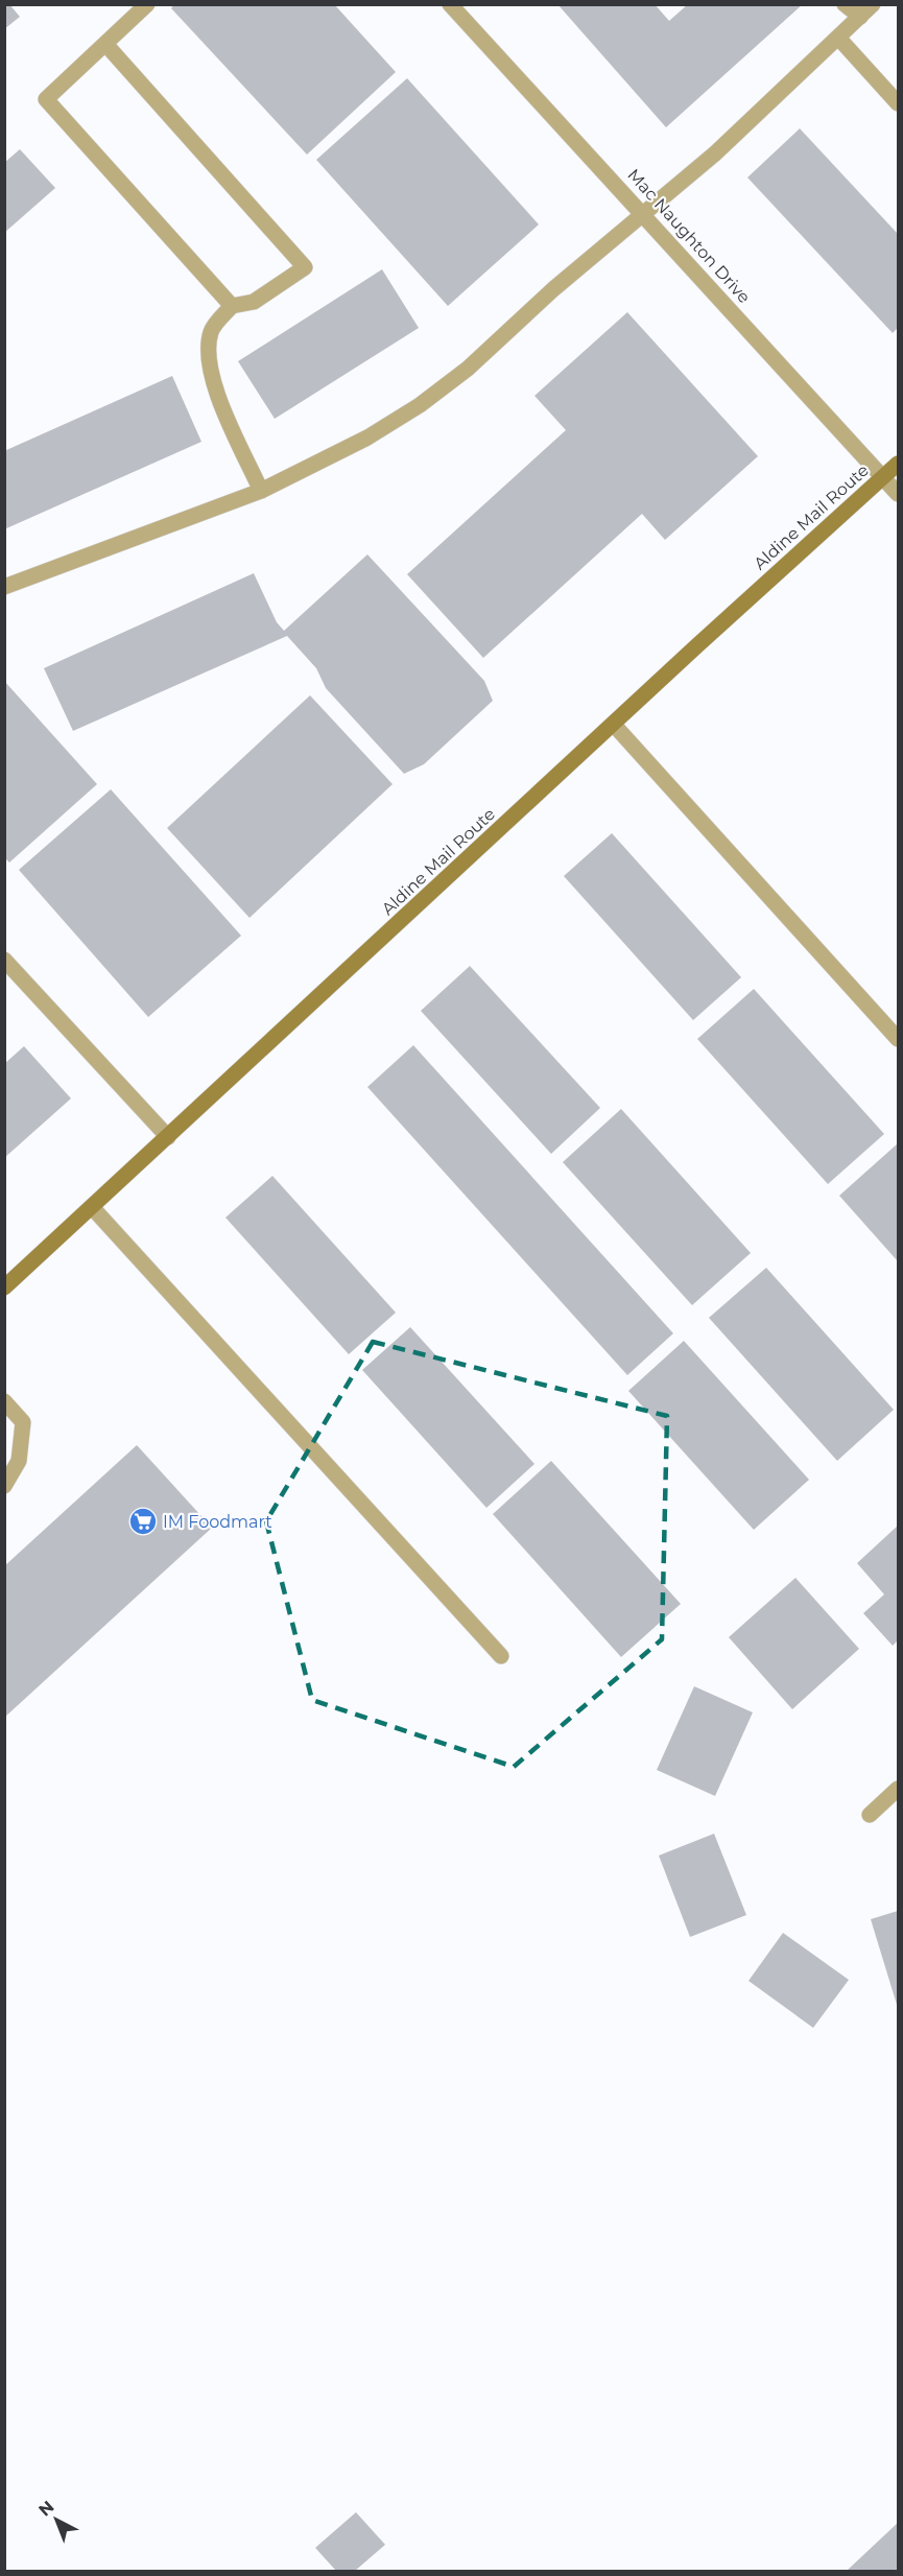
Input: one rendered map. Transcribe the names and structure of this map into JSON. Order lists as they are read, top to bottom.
{
  "streets": {
    "main road": ["Aldine Mail Route"],
    "street": ["Mac Naughton Drive"]
  },
  "crossings": [
    ["Mac Naughton Drive", "Aldine Mail Route"]
  ],
  "places": {
    "supermarket": ["IM Foodmart"]
  },
  "north": "top left"
}
